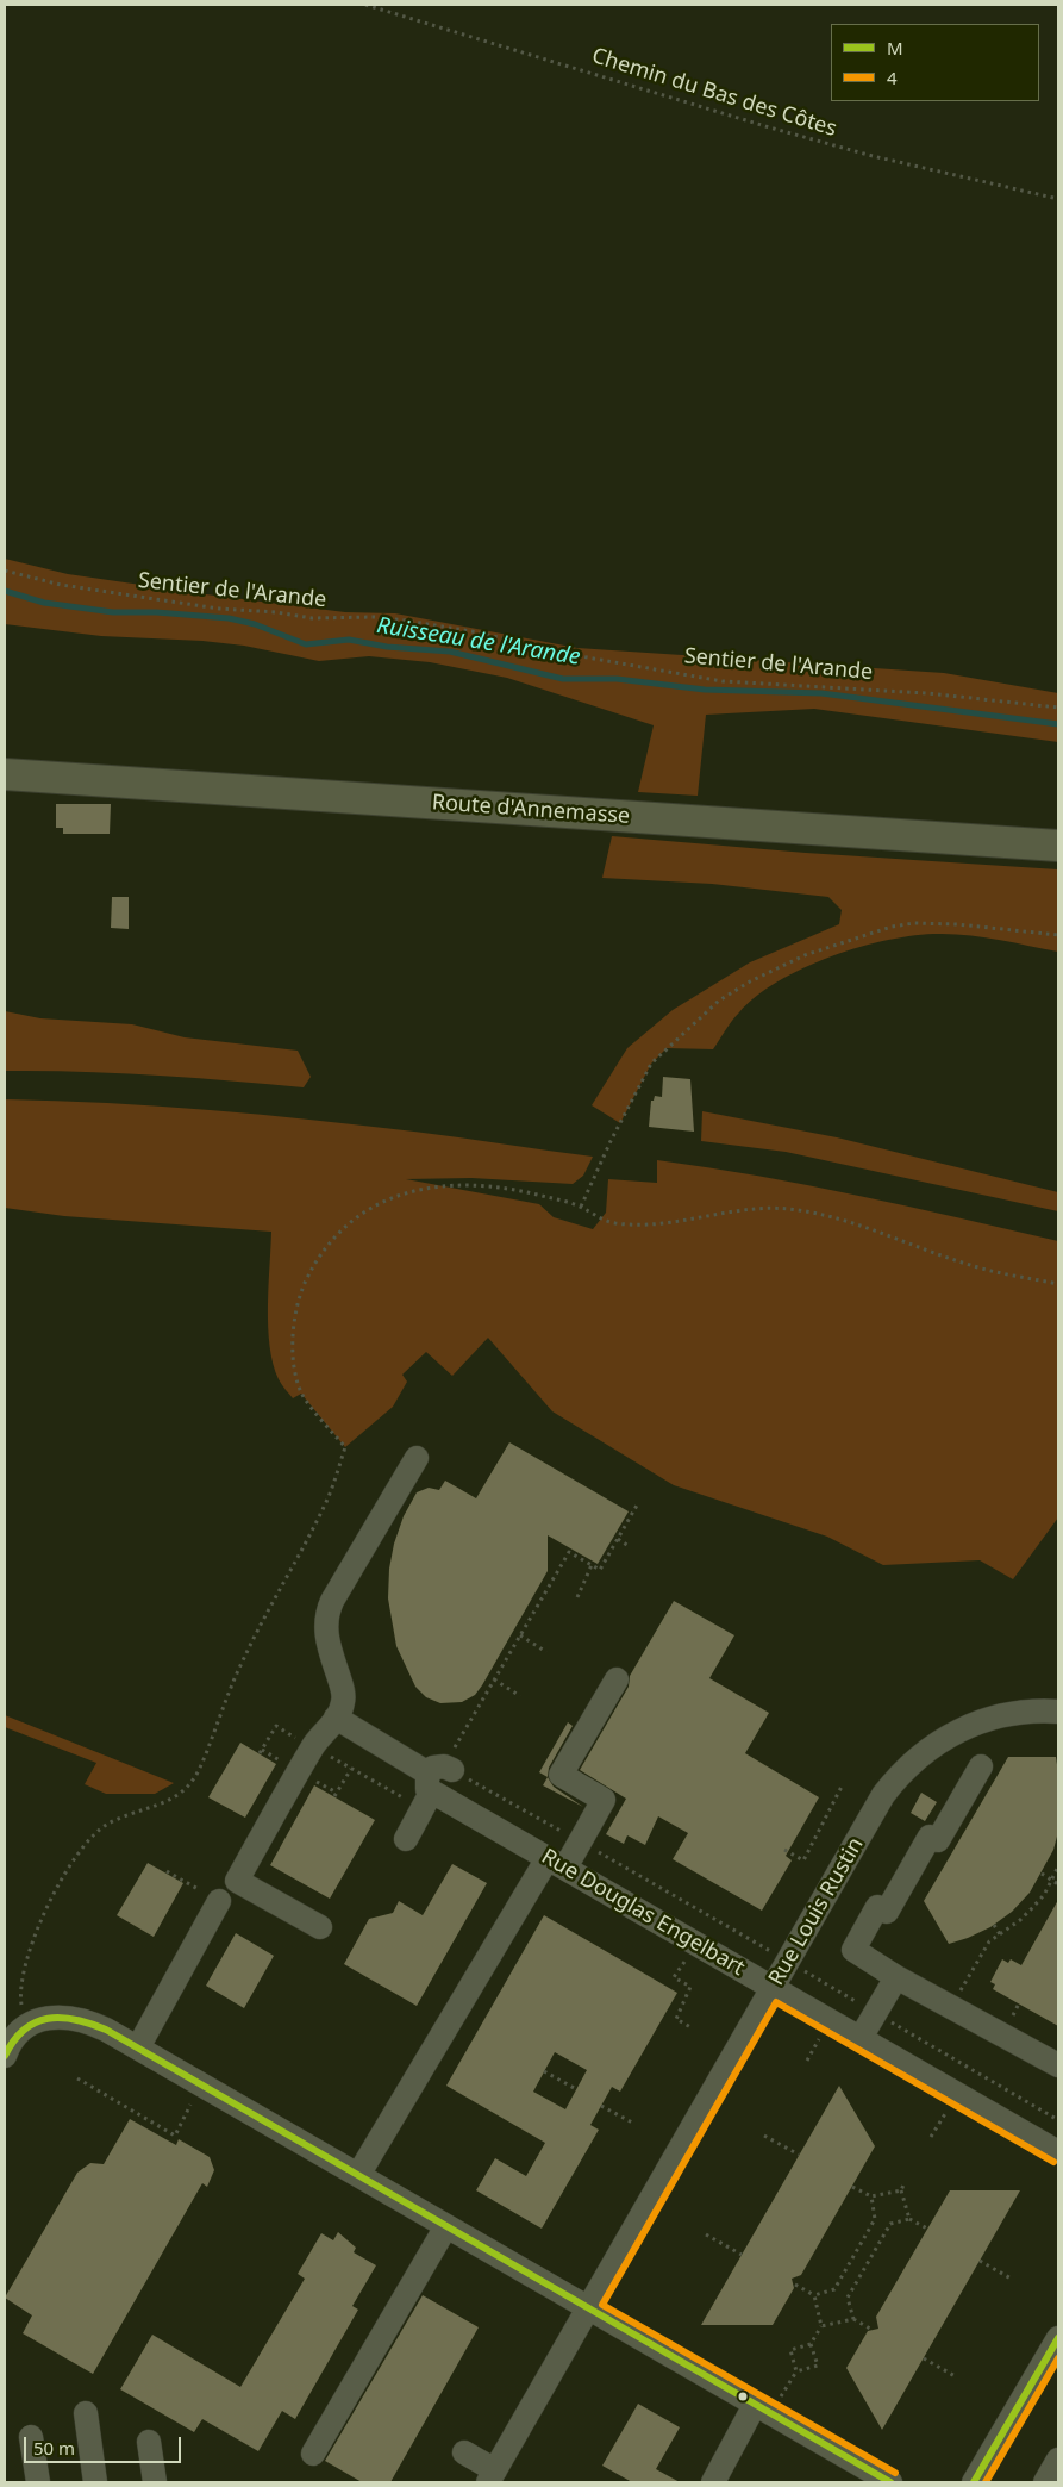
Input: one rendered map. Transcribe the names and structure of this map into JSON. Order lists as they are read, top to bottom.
{
  "streets": {
    "main road": ["Route d'Annemasse"],
    "street": ["Rue Louis Rustin", "Rue Douglas Engelbart"],
    "path": ["Chemin du Bas des Côtes", "Sentier de l'Arande"]
  },
  "crossings": [
    ["Rue Louis Rustin", "Rue Douglas Engelbart"]
  ],
  "water": ["Ruisseau de l'Arande"],
  "lines": ["transit line 4", "transit line M"],
  "legend": ["M", "4"],
  "scale_bar": "50 m"
}
